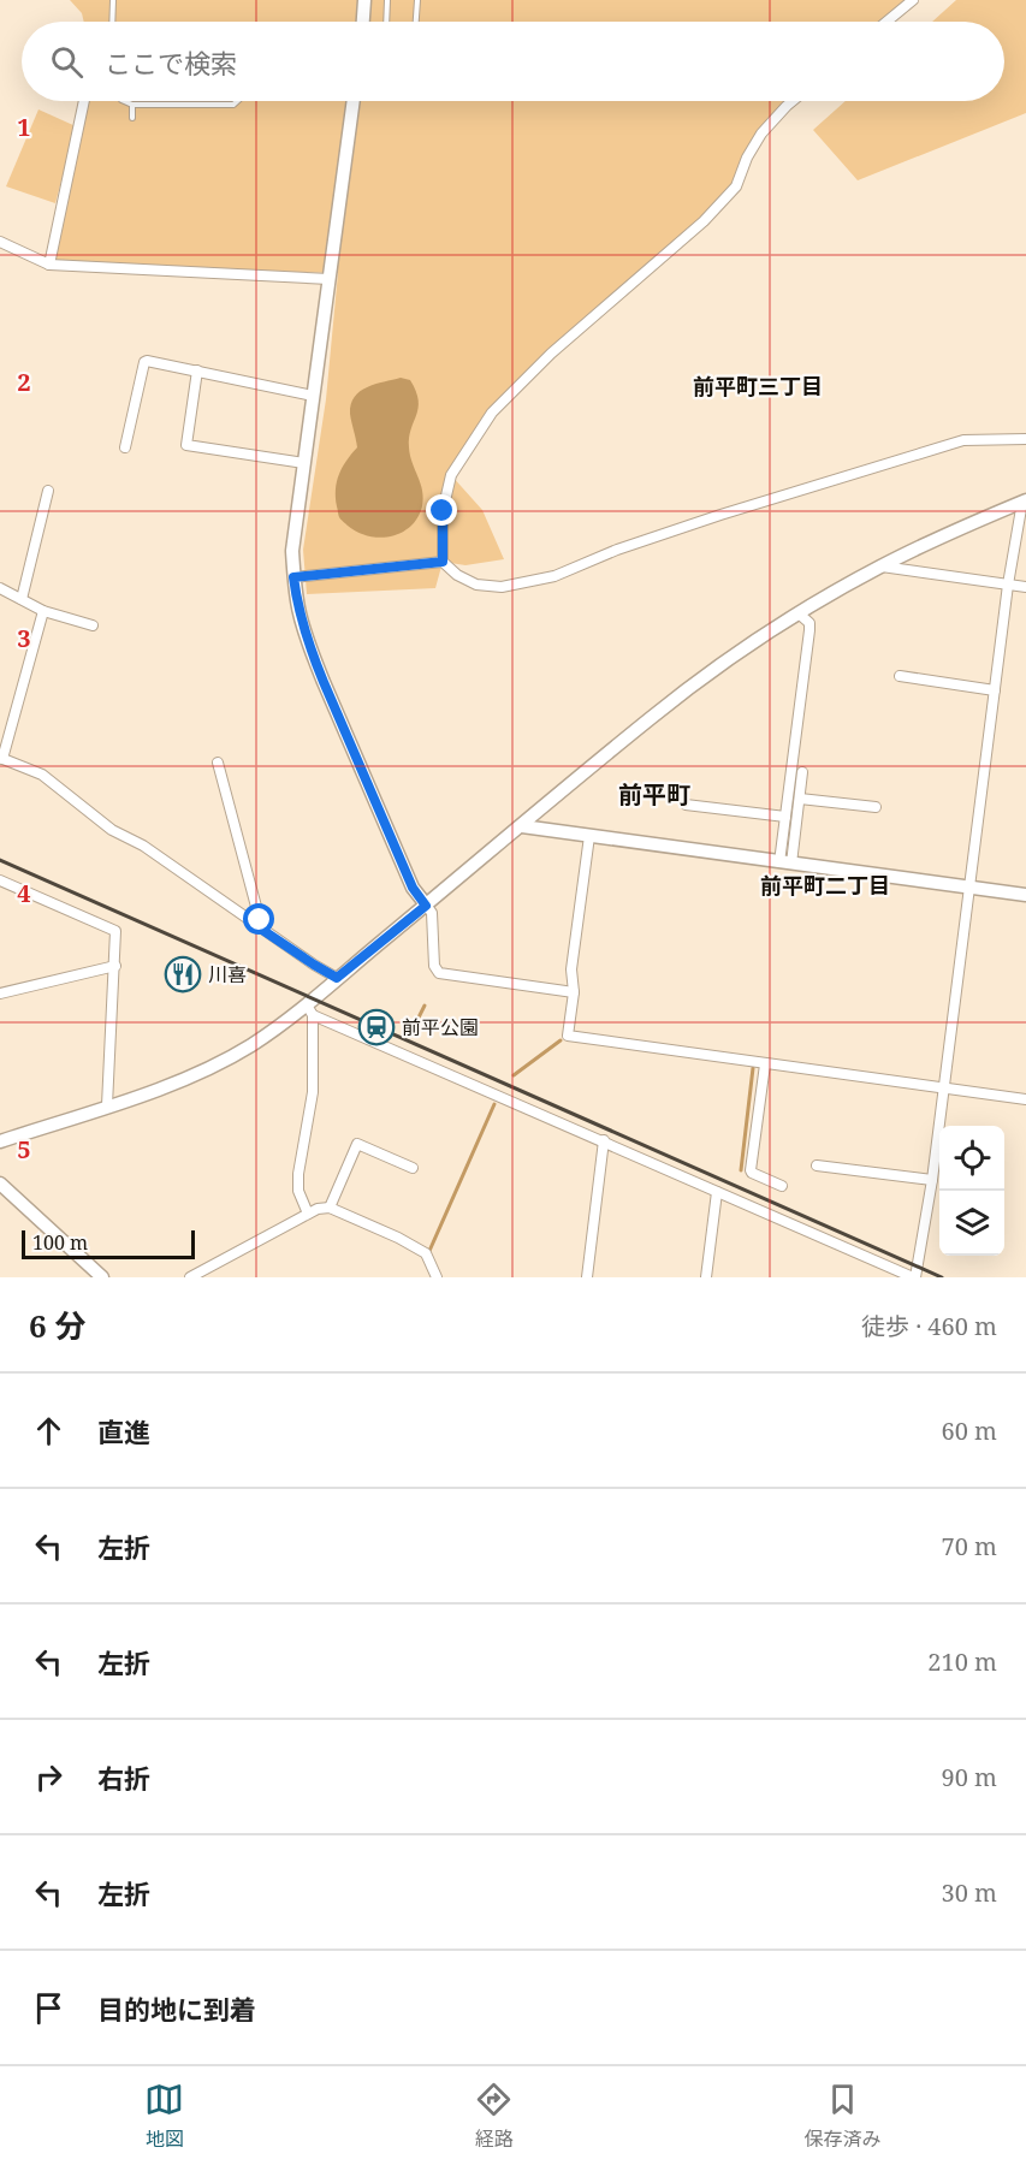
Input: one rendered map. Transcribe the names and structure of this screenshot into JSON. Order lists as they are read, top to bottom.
{
  "districts": ["前平町三丁目", "前平町", "前平町二丁目"],
  "places": {
    "restaurant": ["川喜"],
    "station": ["前平公園"]
  },
  "scale_bar": "100 m",
  "page": {
    "search": "ここで検索",
    "scale": "100 m",
    "heading": ["6 分", "徒歩 · 460 m"],
    "list": [
      ["直進", "60 m"],
      ["左折", "70 m"],
      ["左折", "210 m"],
      ["右折", "90 m"],
      ["左折", "30 m"],
      "目的地に到着"
    ],
    "nav": ["地図", "経路", "保存済み"]
  },
  "grid": {
    "rows": [
      "1",
      "2",
      "3",
      "4",
      "5"
    ]
  }
}
